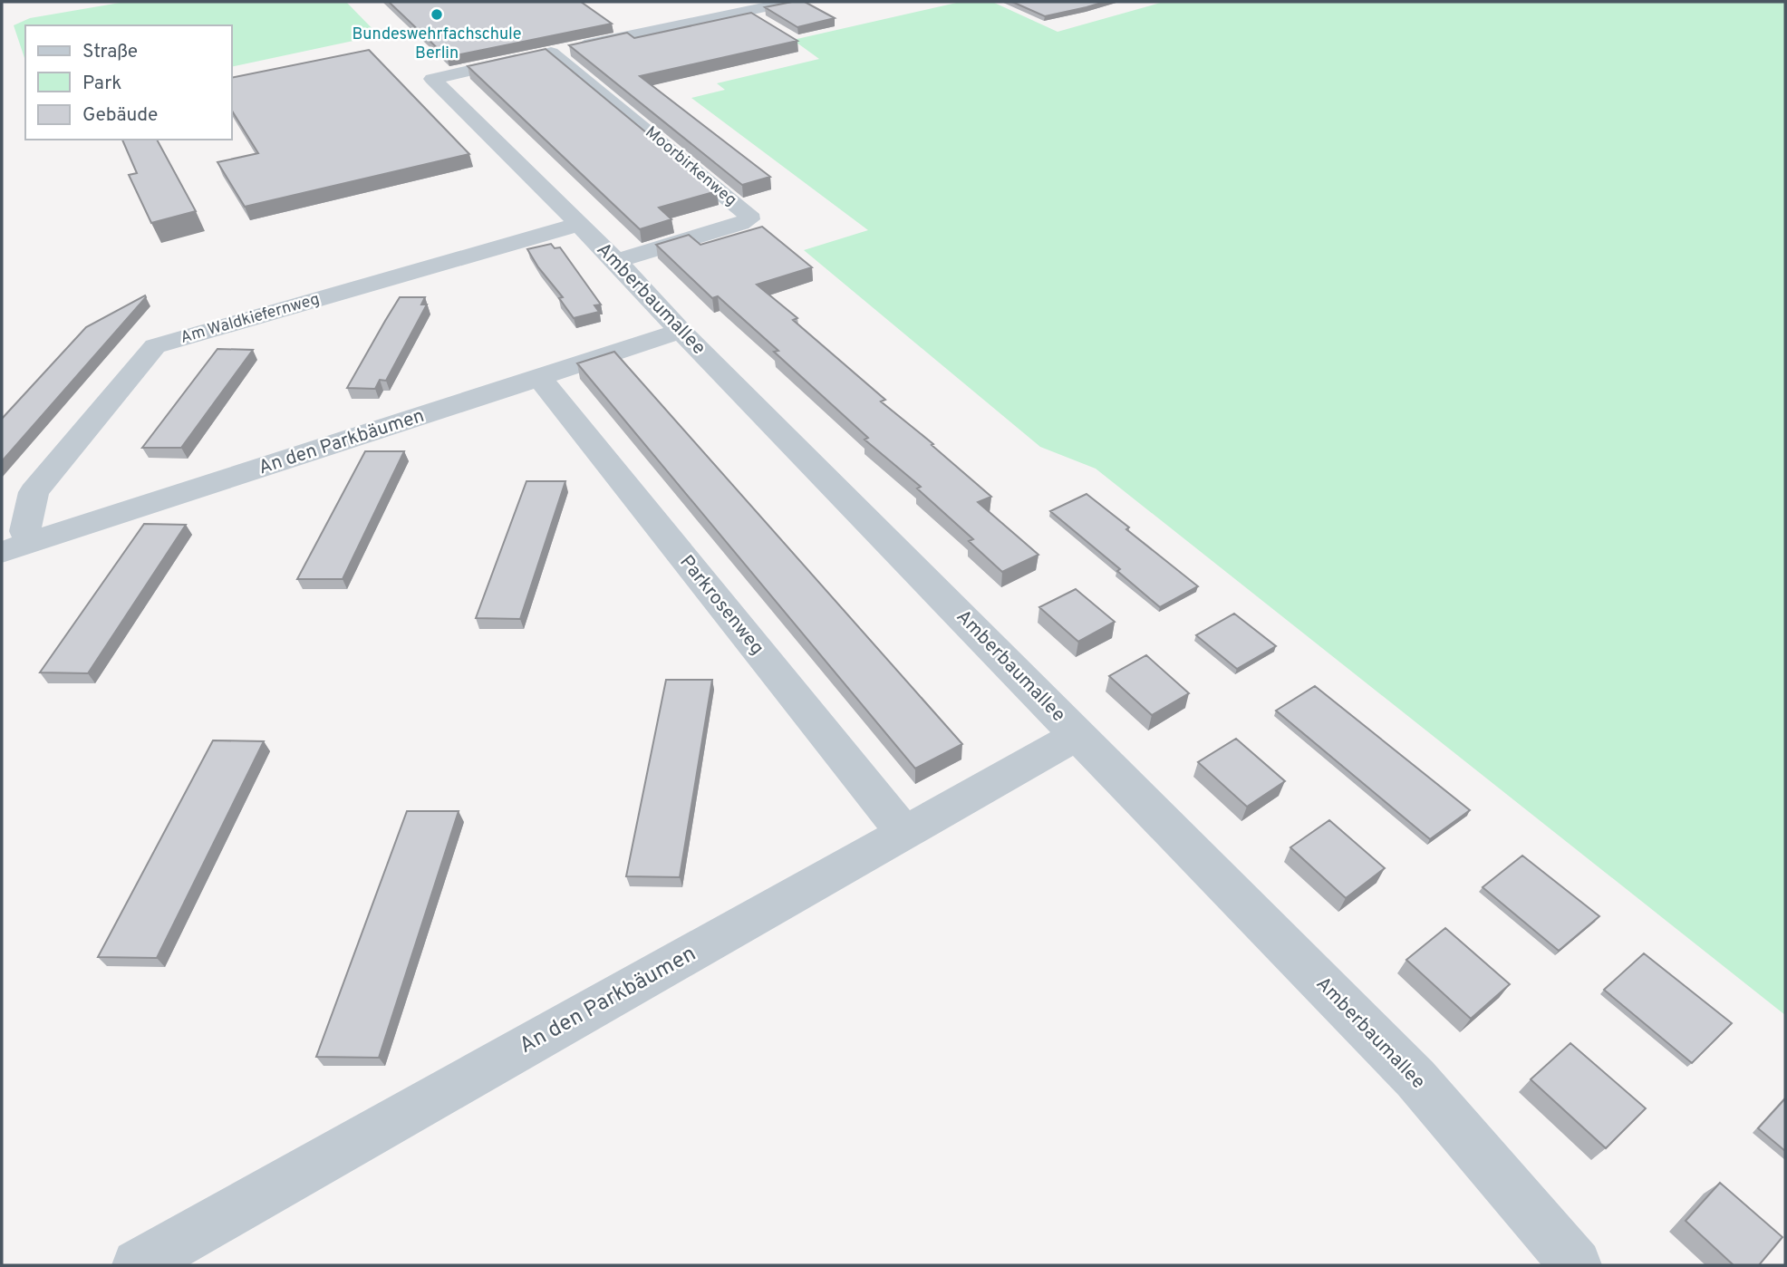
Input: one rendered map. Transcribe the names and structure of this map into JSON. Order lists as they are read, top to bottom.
{
  "streets": {
    "street": [
      "Moorbirkenweg",
      "Amberbaumallee",
      "Am Waldkiefernweg",
      "An den Parkbäumen",
      "Parkrosenweg"
    ]
  },
  "crossings": [
    ["Moorbirkenweg", "Amberbaumallee"],
    ["Amberbaumallee", "Am Waldkiefernweg"],
    ["Amberbaumallee", "An den Parkbäumen"],
    ["Am Waldkiefernweg", "An den Parkbäumen"],
    ["An den Parkbäumen", "Parkrosenweg"]
  ],
  "places": ["Bundeswehrfachschule Berlin"],
  "legend": ["Straße", "Park", "Gebäude"]
}
